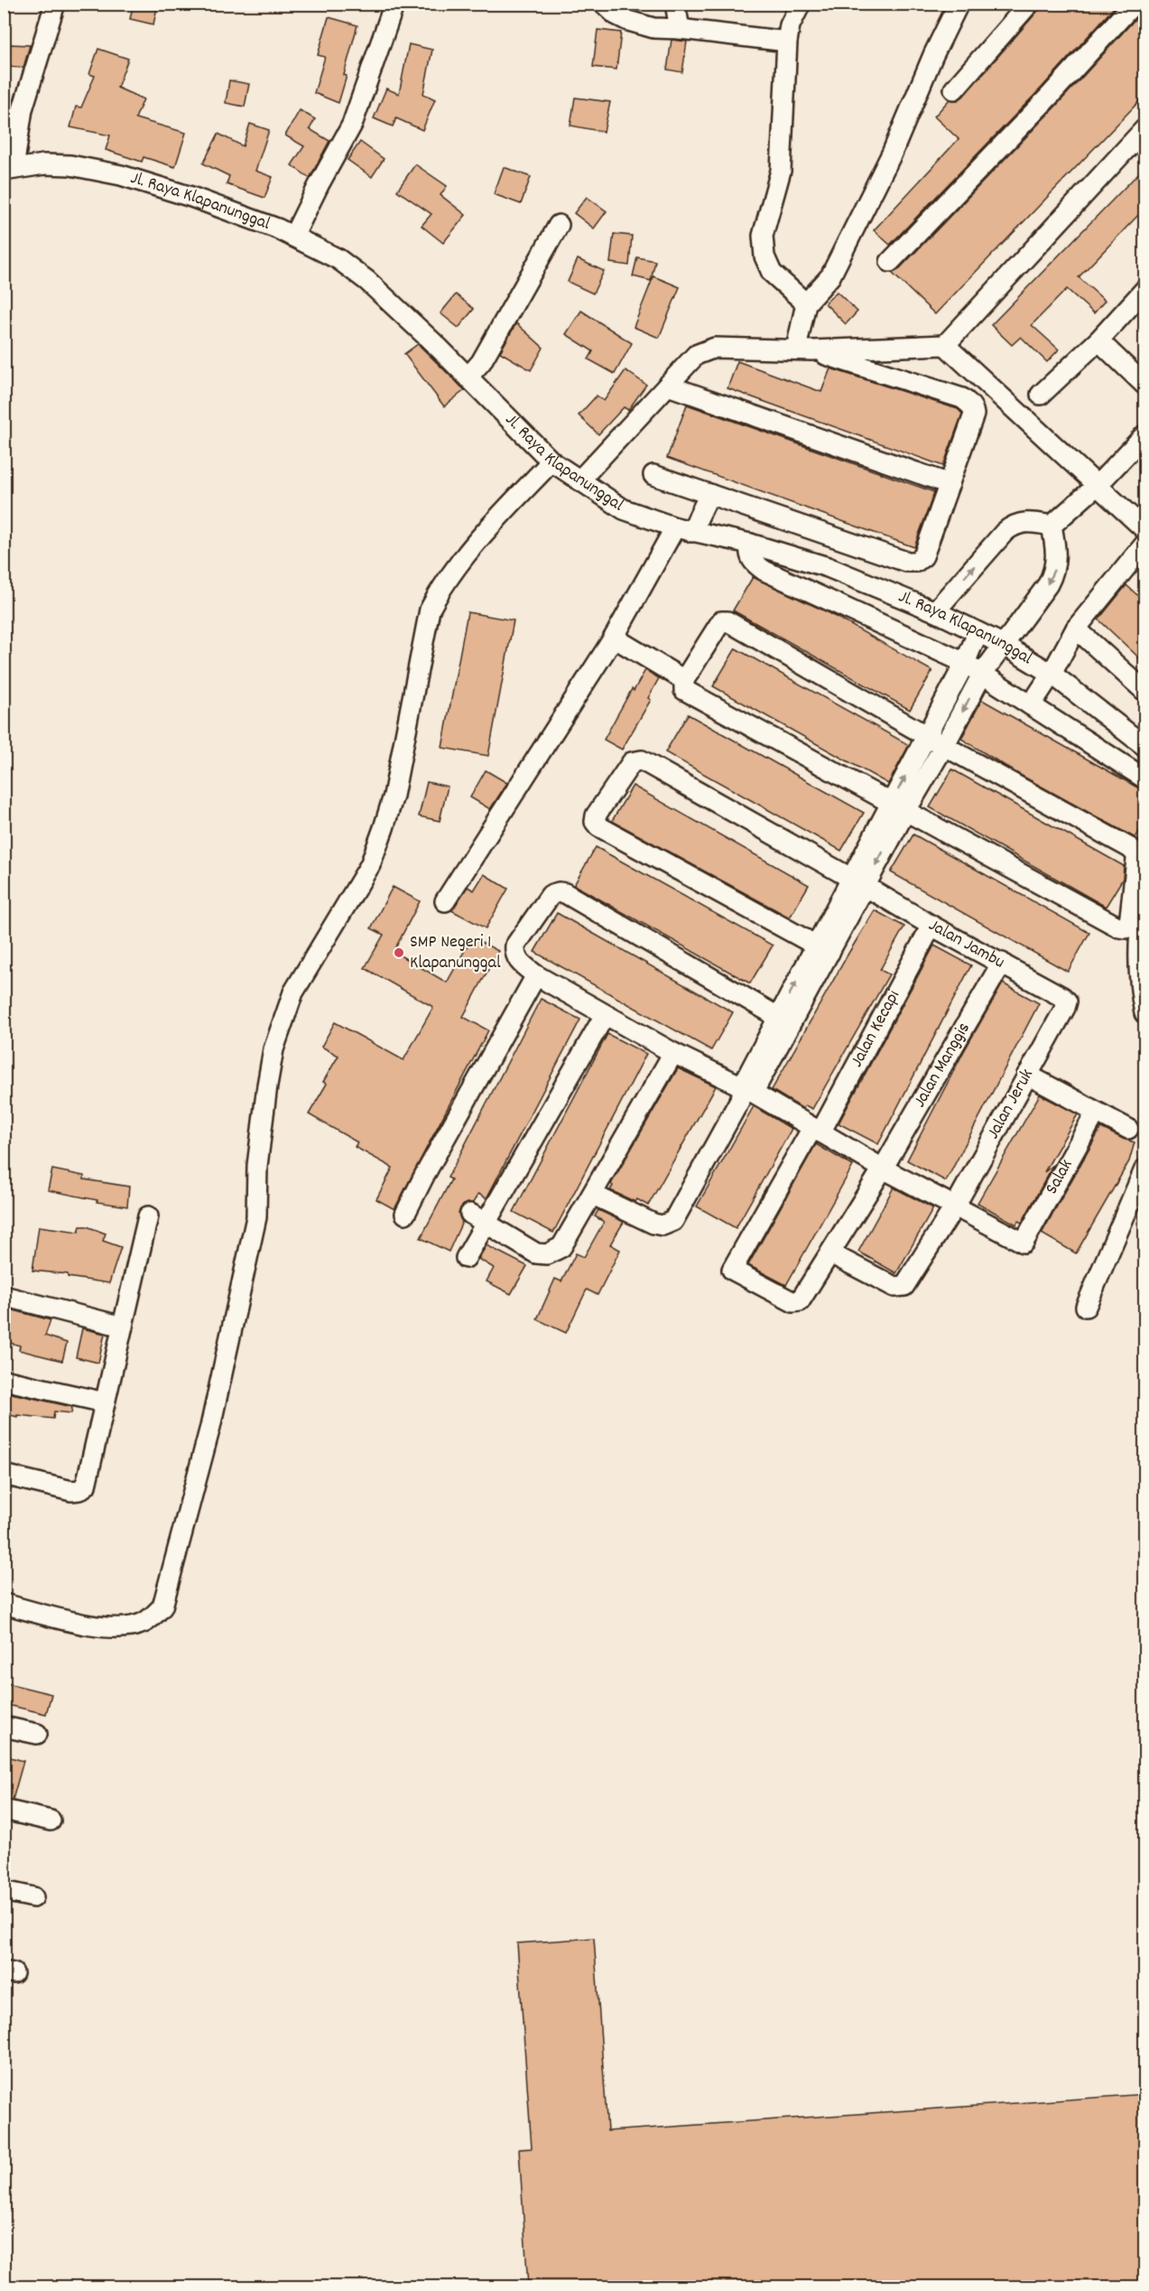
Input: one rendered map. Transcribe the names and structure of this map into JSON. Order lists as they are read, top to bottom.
{
  "streets": {
    "street": [
      "Jl. Raya Klapanunggal",
      "Jalan Jambu",
      "Jalan Kecapi",
      "Jalan Manggis",
      "Jalan Jeruk",
      "Salak"
    ]
  },
  "crossings": [
    ["Jalan Jambu", "Jalan Kecapi"],
    ["Jalan Jambu", "Jalan Manggis"],
    ["Jalan Jambu", "Jalan Jeruk"],
    ["Jalan Kecapi", "Jalan Manggis"],
    ["Jalan Kecapi", "Jalan Jeruk"],
    ["Jalan Manggis", "Jalan Jeruk"],
    ["Jalan Jeruk", "Salak"]
  ],
  "places": ["SMP Negeri 1 Klapanunggal"]
}
